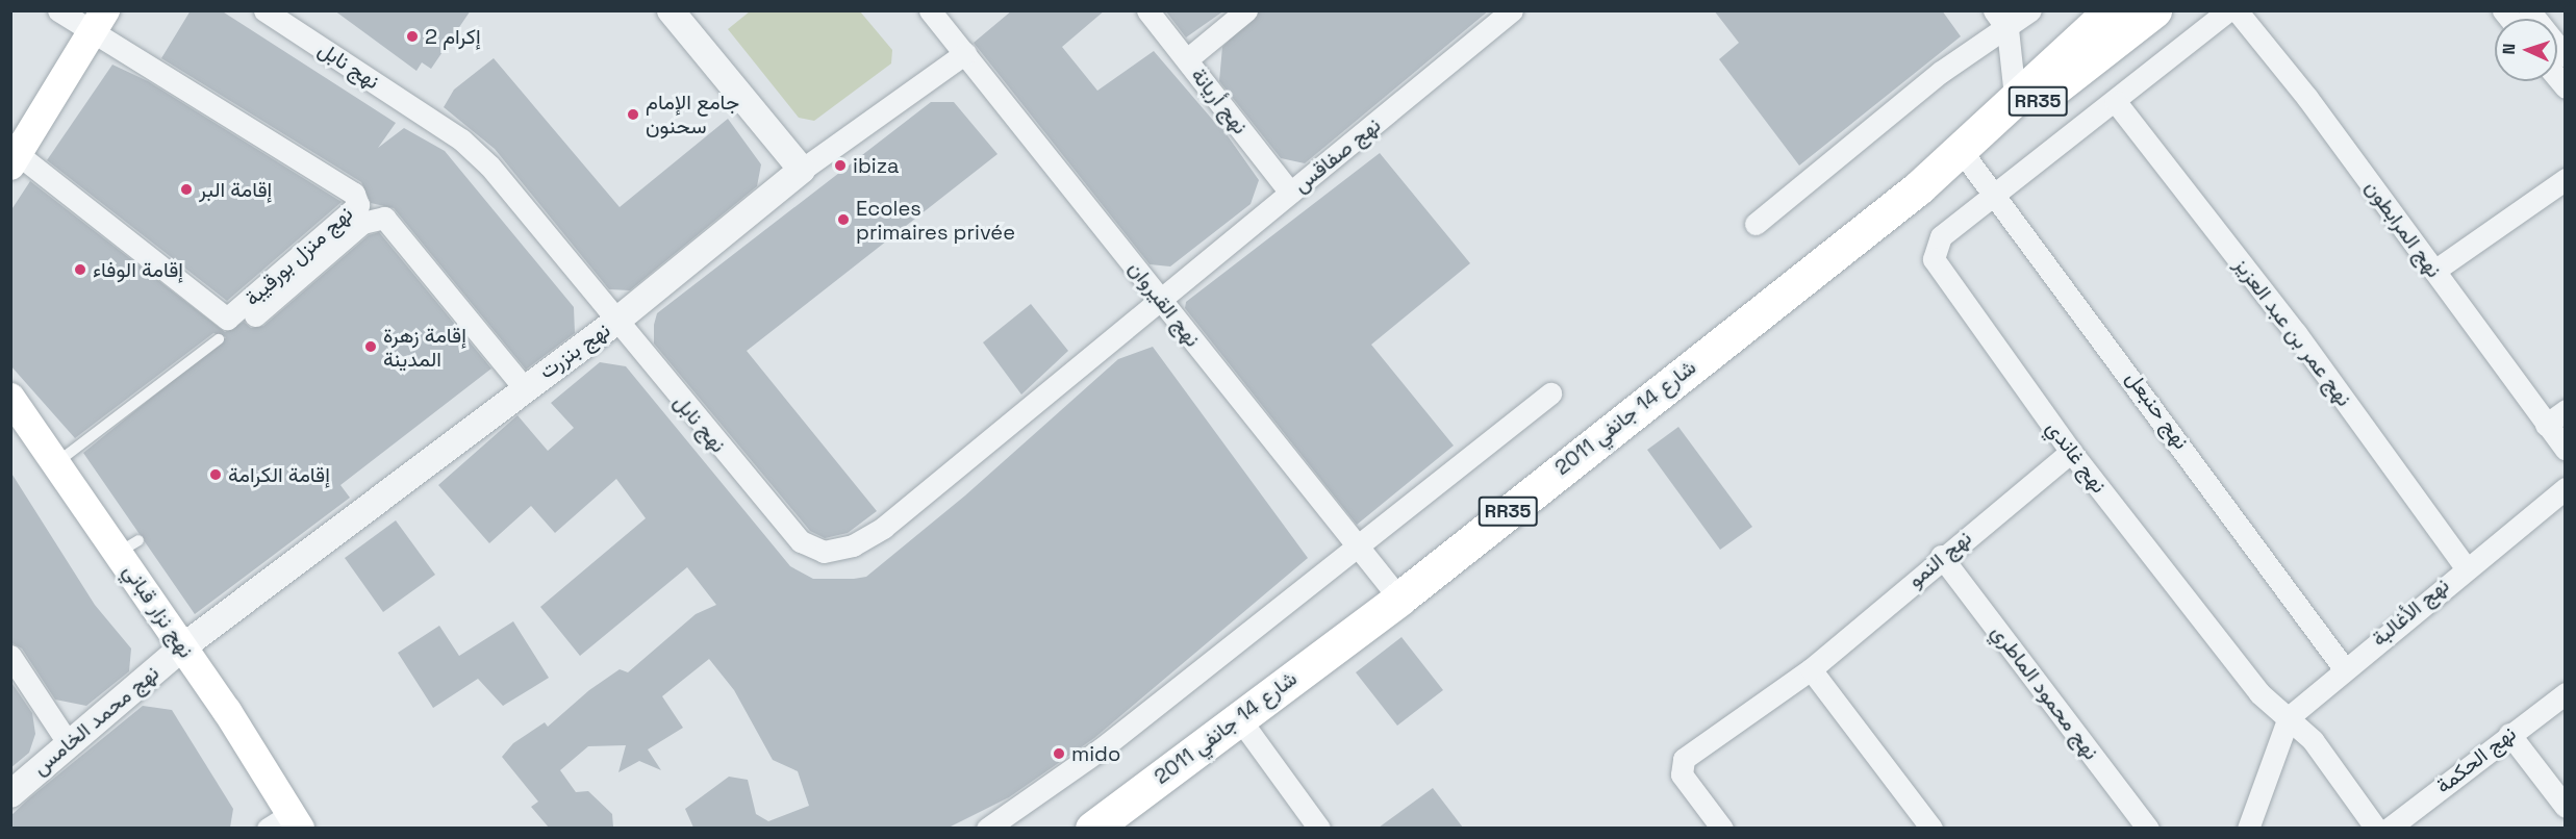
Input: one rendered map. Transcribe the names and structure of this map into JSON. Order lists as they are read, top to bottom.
{
  "streets": {
    "main road": ["RR35", "شارع 14 جانفي 2011", "نهج نزار قباني"],
    "street": [
      "نهج نابل",
      "نهج أريانة",
      "نهج صفاقس",
      "نهج المرابطون",
      "نهج منزل بورقيبة",
      "نهج القيروان",
      "نهج عمر بن عبد العزيز",
      "نهج بنزرت",
      "نهج حنبعل",
      "نهج غاندي",
      "نهج النمو",
      "نهج الأغالبة",
      "نهج محمود الماطري",
      "نهج محمد الخامس",
      "نهج الحكمة"
    ]
  },
  "crossings": [
    ["نهج نابل", "نهج صفاقس"],
    ["نهج نابل", "نهج القيروان"],
    ["نهج نابل", "نهج بنزرت"],
    ["نهج أريانة", "نهج صفاقس"],
    ["نهج صفاقس", "نهج القيروان"],
    ["نهج القيروان", "نهج بنزرت"],
    ["نهج القيروان", "شارع 14 جانفي 2011"],
    ["نهج عمر بن عبد العزيز", "نهج الأغالبة"],
    ["نهج بنزرت", "نهج نزار قباني"],
    ["نهج بنزرت", "نهج محمد الخامس"],
    ["نهج حنبعل", "شارع 14 جانفي 2011"],
    ["نهج حنبعل", "نهج غاندي"],
    ["نهج حنبعل", "نهج الأغالبة"],
    ["نهج غاندي", "نهج النمو"],
    ["نهج غاندي", "نهج الأغالبة"],
    ["نهج النمو", "نهج محمود الماطري"],
    ["نهج نزار قباني", "نهج محمد الخامس"]
  ],
  "places": [
    "إكرام 2",
    "جامع الإمام سحنون",
    "ibiza",
    "إقامة البر",
    "Ecoles primaires privée",
    "إقامة الوفاء",
    "إقامة زهرة المدينة",
    "إقامة الكرامة",
    "mido"
  ],
  "north": "left"
}
